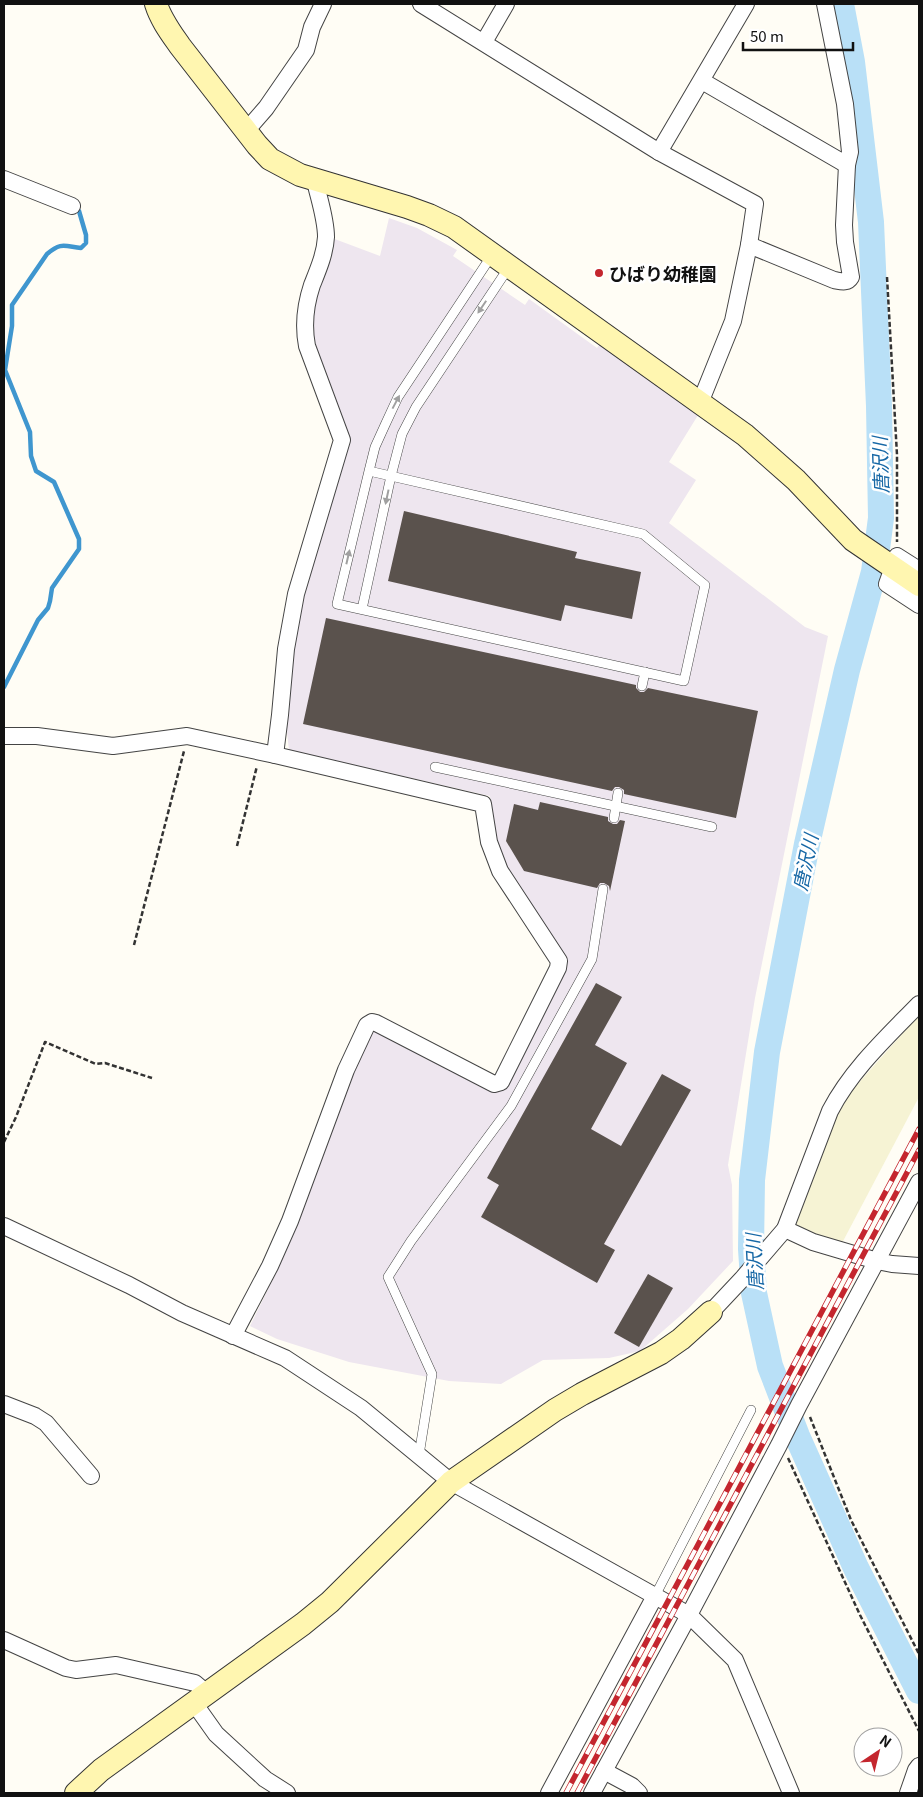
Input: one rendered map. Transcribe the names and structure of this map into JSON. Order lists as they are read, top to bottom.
{
  "water": ["唐沢川"],
  "places": ["ひばり幼稚園"],
  "scale_bar": "50 m",
  "north": "top right"
}
